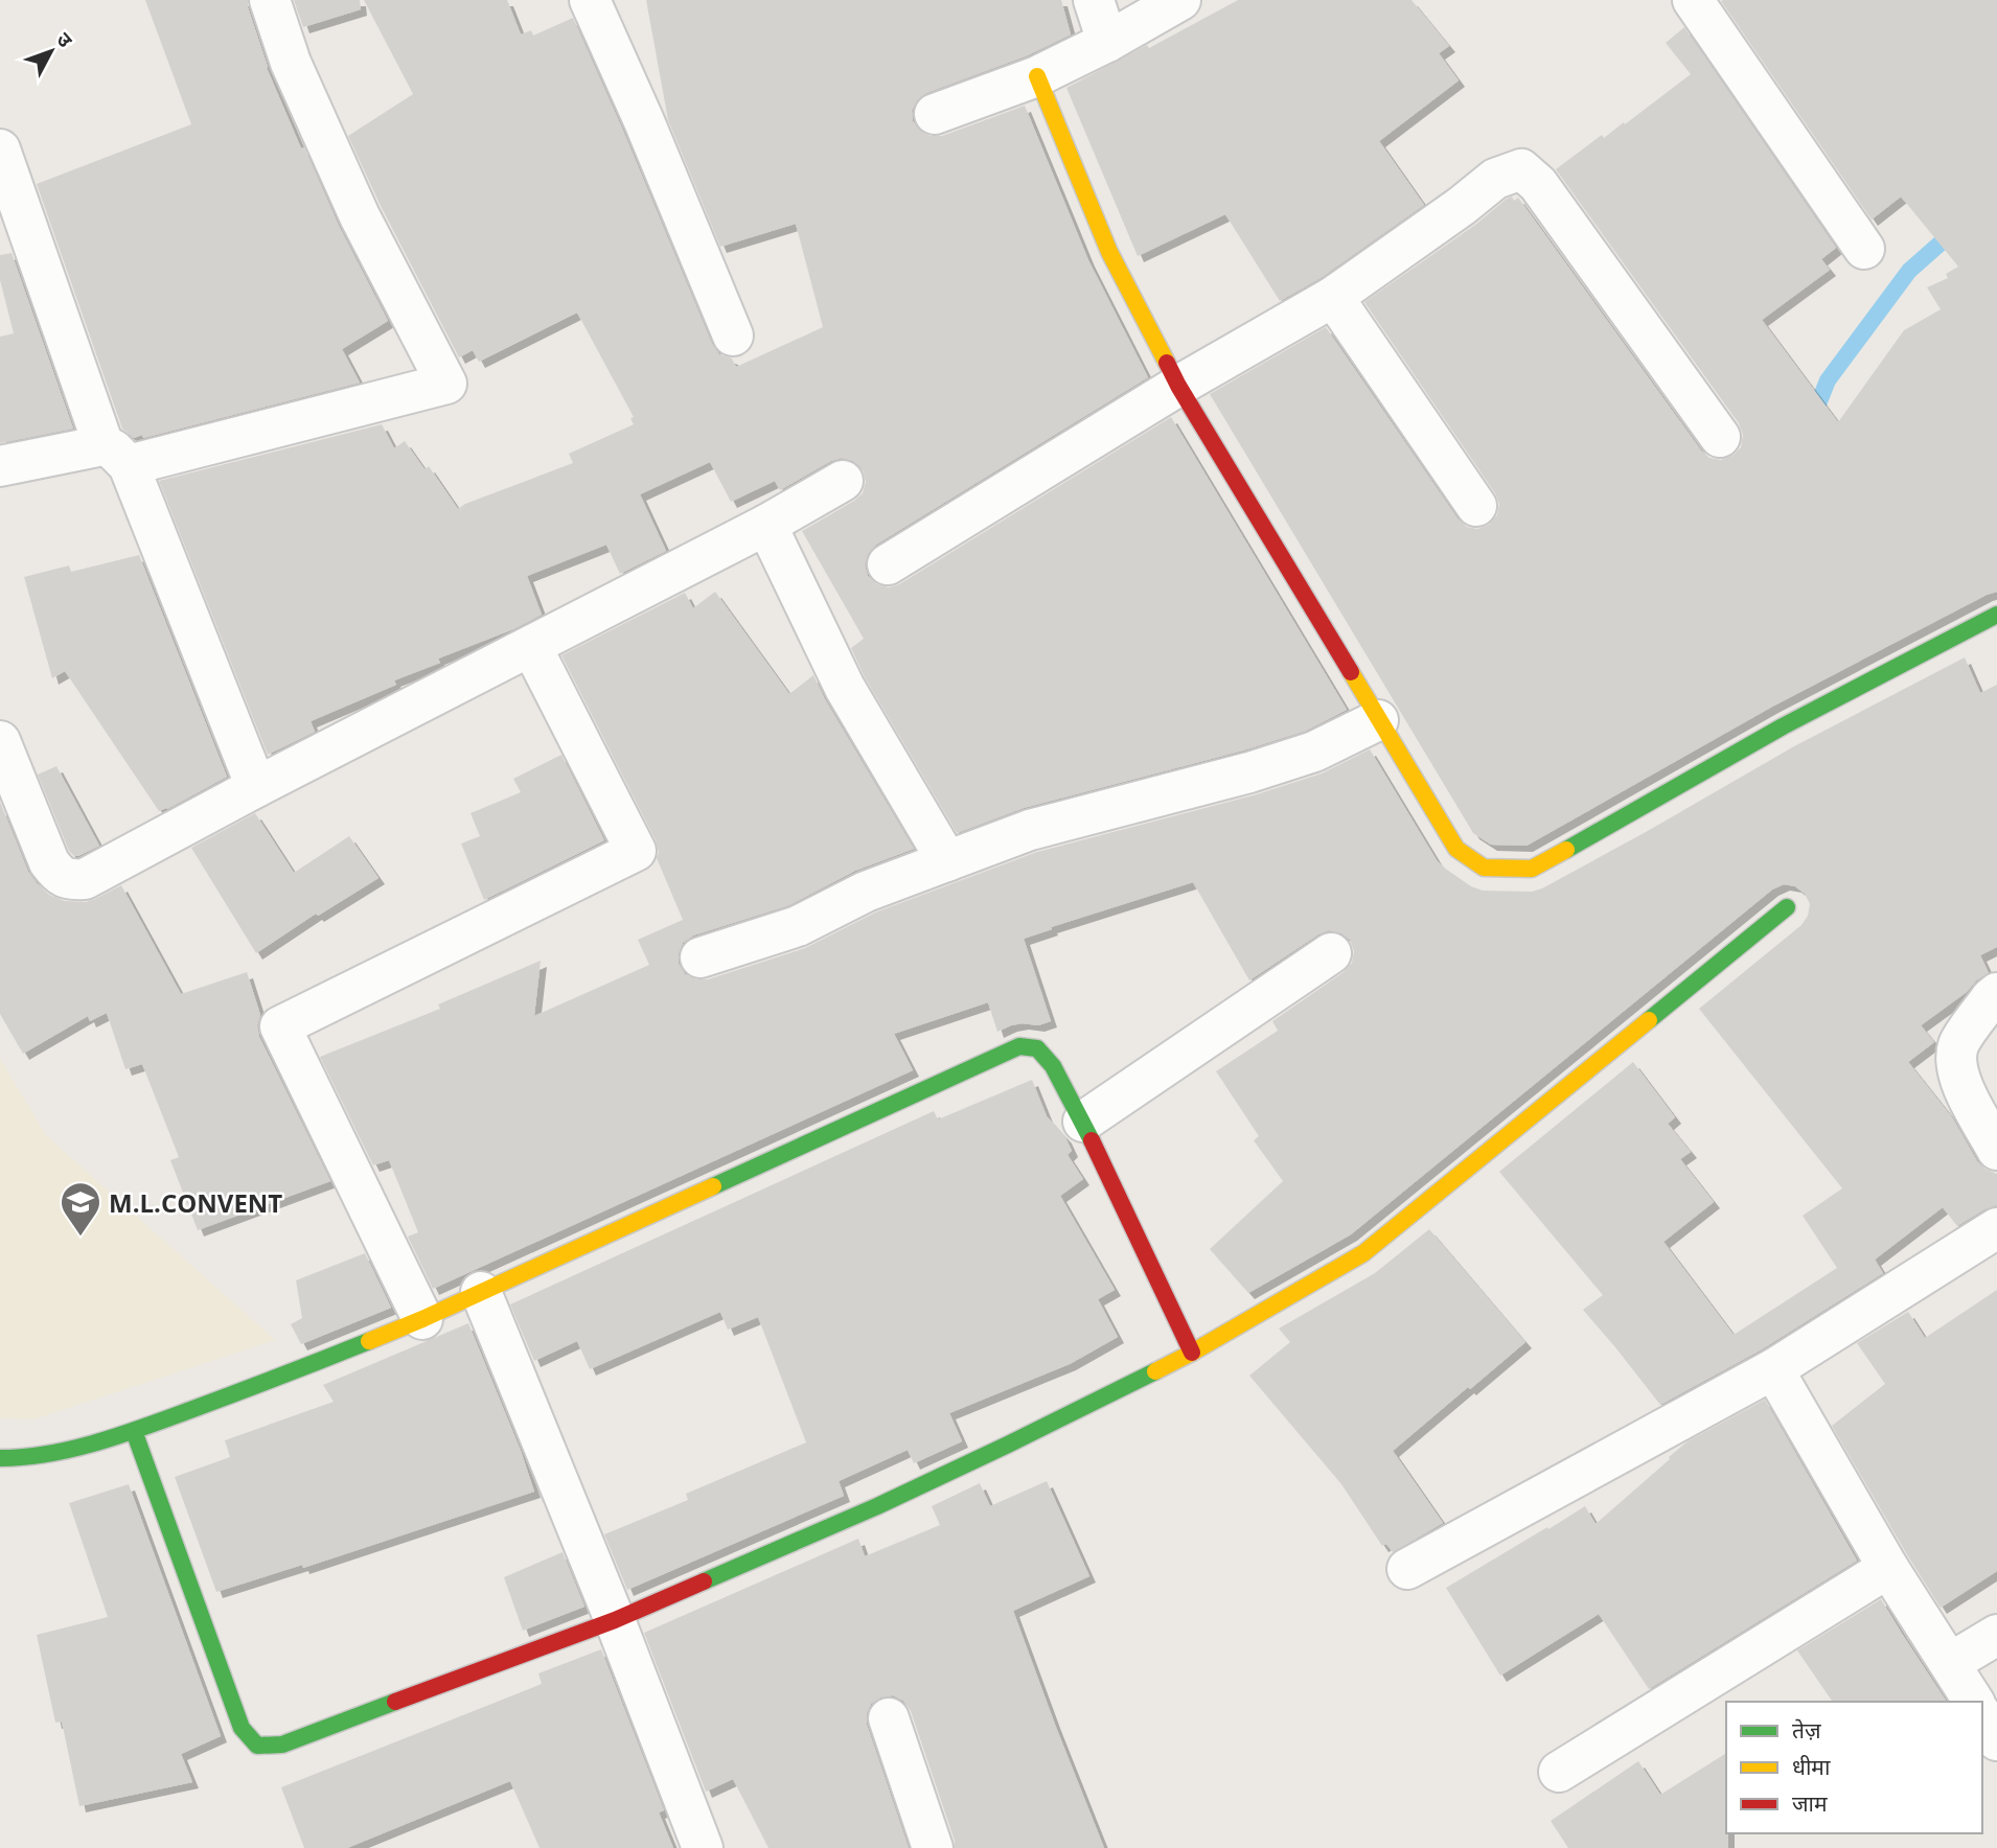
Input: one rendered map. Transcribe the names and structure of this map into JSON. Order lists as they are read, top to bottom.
{
  "places": {
    "school or university": ["M.L.CONVENT"]
  },
  "legend": ["तेज़", "धीमा", "जाम"],
  "north": "top right"
}
